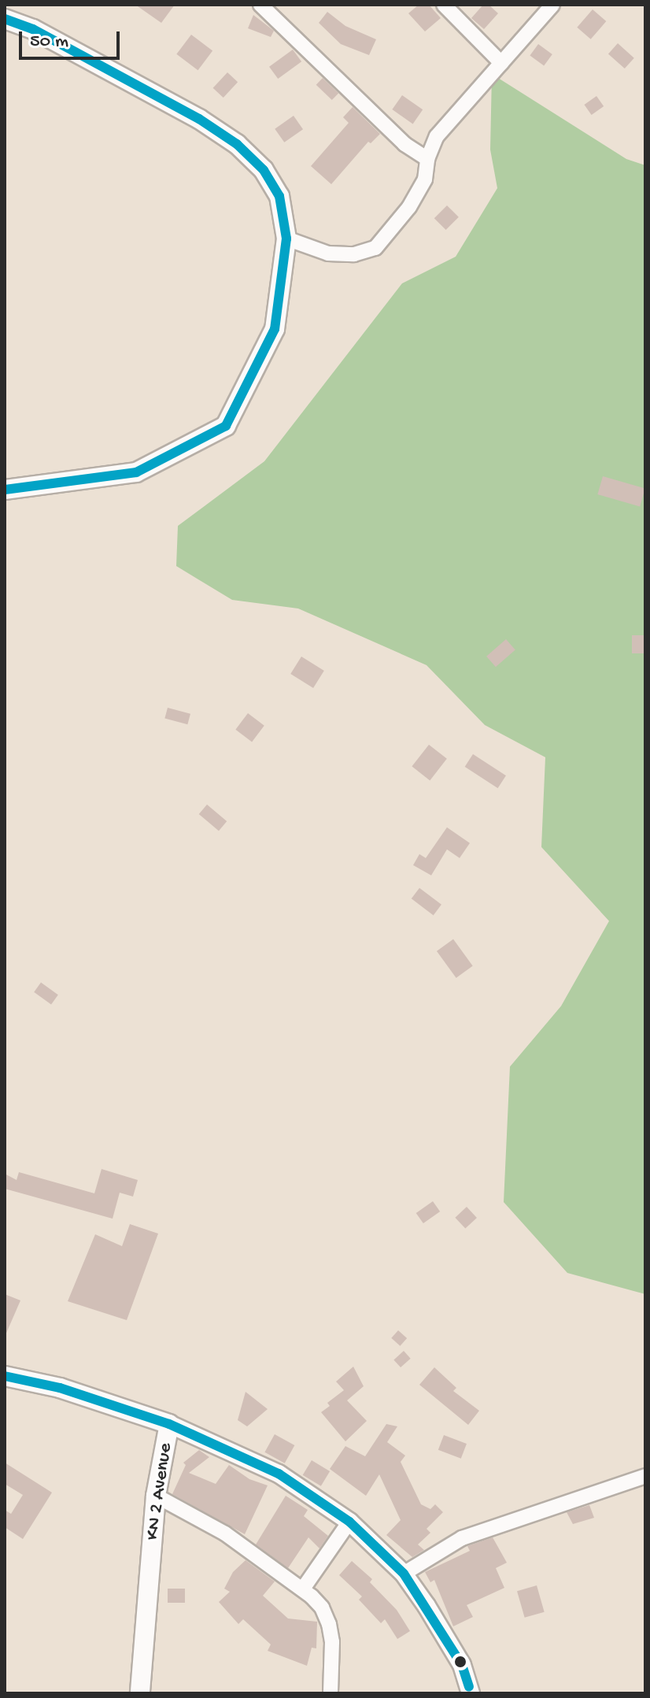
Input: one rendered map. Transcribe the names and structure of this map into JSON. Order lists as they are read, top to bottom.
{
  "streets": {
    "main road": ["KN 2 Avenue"]
  },
  "scale_bar": "50 m"
}
